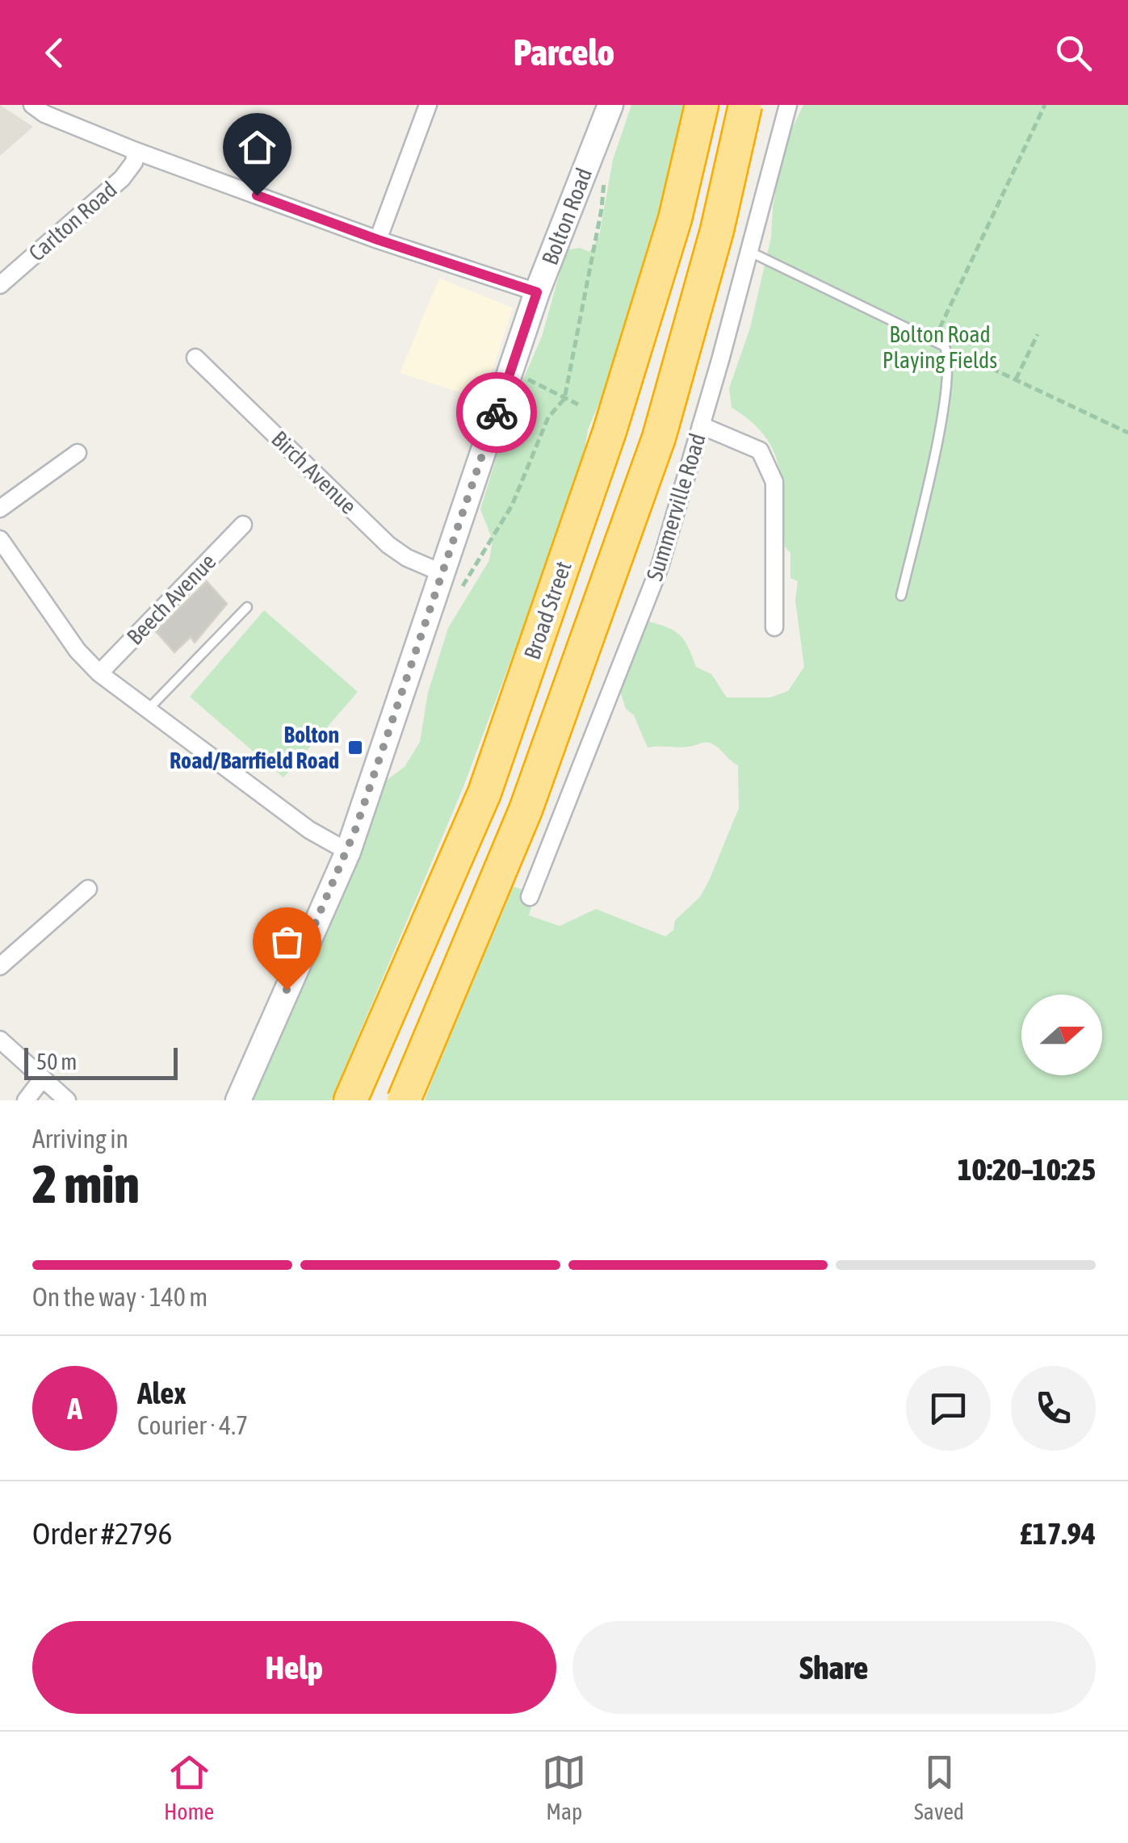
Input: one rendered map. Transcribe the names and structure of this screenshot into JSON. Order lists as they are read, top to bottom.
{
  "streets": {
    "highway": ["Broad Street"],
    "street": [
      "Bolton Road",
      "Carlton Road",
      "Birch Avenue",
      "Summerville Road",
      "Beech Avenue"
    ]
  },
  "crossings": [
    ["Bolton Road", "Birch Avenue"]
  ],
  "parks": ["Bolton Road Playing Fields"],
  "places": {
    "transit": ["Bolton Road/Barrfield Road"]
  },
  "scale_bar": "50 m",
  "north": "right",
  "page": {
    "header": "Parcelo",
    "scale": "50 m",
    "heading": ["2 min", "Arriving in", "10:20–10:25"],
    "panel": [
      "Alex",
      "Courier · 4.7",
      "Order #2796",
      "£17.94"
    ],
    "bar": "On the way · 140 m",
    "round": "A",
    "buttons": ["Help", "Share"],
    "tabs": ["Home", "Map", "Saved"]
  }
}
